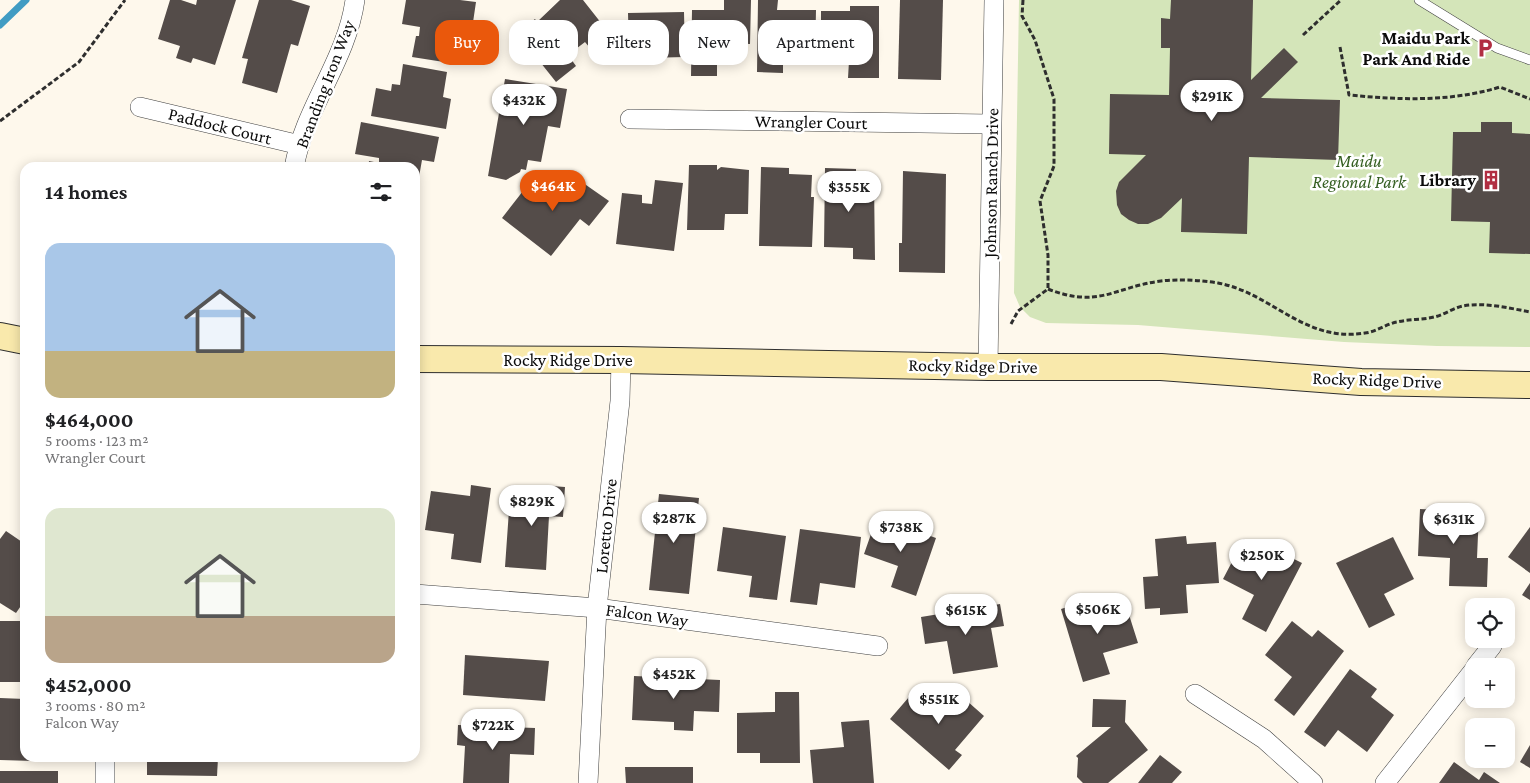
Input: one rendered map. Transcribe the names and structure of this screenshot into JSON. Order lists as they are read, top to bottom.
{
  "streets": {
    "main road": ["Rocky Ridge Drive"],
    "street": [
      "Branding Iron Way",
      "Wrangler Court",
      "Paddock Court",
      "Johnson Ranch Drive",
      "Loretto Drive",
      "Falcon Way"
    ]
  },
  "crossings": [
    ["Branding Iron Way", "Paddock Court"],
    ["Wrangler Court", "Johnson Ranch Drive"],
    ["Johnson Ranch Drive", "Rocky Ridge Drive"],
    ["Rocky Ridge Drive", "Loretto Drive"],
    ["Loretto Drive", "Falcon Way"]
  ],
  "parks": ["Maidu Regional Park"],
  "places": {
    "parking": ["Maidu Park Park And Ride"],
    "building": ["Library"]
  },
  "page": {
    "chip": [
      "Buy",
      "Rent",
      "Filters",
      "New",
      "Apartment"
    ],
    "price": [
      "$291K",
      "$432K",
      "$464K",
      "$355K",
      "$829K",
      "$287K",
      "$631K",
      "$738K",
      "$250K",
      "$506K",
      "$615K",
      "$452K",
      "$551K",
      "$722K"
    ],
    "heading": "14 homes",
    "list": [
      {
        "name": "$464,000",
        "note": "5 rooms · 123 m² · Wrangler Court"
      },
      {
        "name": "$452,000",
        "note": "3 rooms · 80 m² · Falcon Way"
      }
    ],
    "map_buttons": ["+", "−"]
  }
}
